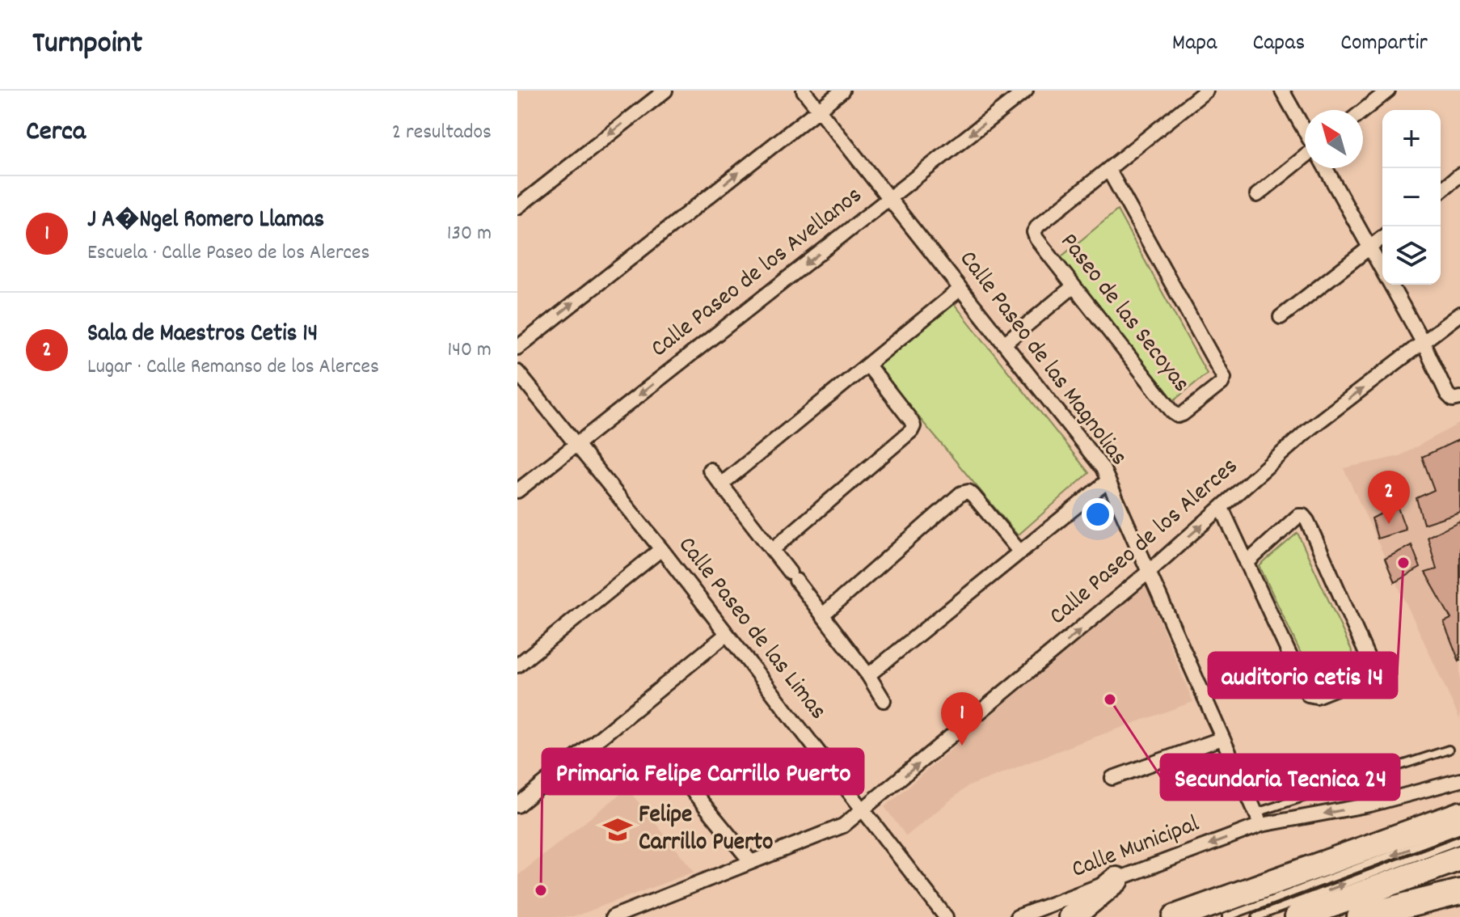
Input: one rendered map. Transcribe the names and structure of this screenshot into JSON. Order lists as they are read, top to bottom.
{
  "streets": {
    "street": [
      "Calle Paseo de los Avellanos",
      "Paseo de las Secoyas",
      "Calle Paseo de las Magnolias",
      "Calle Paseo de los Alerces",
      "Calle Paseo de las Limas",
      "Calle Municipal"
    ]
  },
  "crossings": [
    ["Calle Paseo de los Avellanos", "Calle Paseo de las Magnolias"],
    ["Calle Paseo de los Avellanos", "Calle Paseo de las Limas"],
    ["Calle Paseo de las Magnolias", "Calle Paseo de los Alerces"],
    ["Calle Paseo de las Magnolias", "Calle Municipal"],
    ["Calle Paseo de los Alerces", "Calle Paseo de las Limas"]
  ],
  "places": {
    "other": ["auditorio cetis 14", "Secundaria Tecnica 24", "Primaria Felipe Carrillo Puerto"],
    "school or university": ["Felipe Carrillo Puerto"]
  },
  "north": "top left",
  "page": {
    "header": "Turnpoint",
    "nav": ["Mapa", "Capas", "Compartir"],
    "heading": ["Cerca", "2 resultados"],
    "map_buttons": ["+", "−"],
    "list": [
      {
        "mark": "1",
        "name": "J A�Ngel Romero Llamas",
        "note": "Escuela · Calle Paseo de los Alerces",
        "value": "130 m"
      },
      {
        "mark": "2",
        "name": "Sala de Maestros Cetis 14",
        "note": "Lugar · Calle Remanso de los Alerces",
        "value": "140 m"
      }
    ],
    "pins": ["2", "1"]
  }
}
